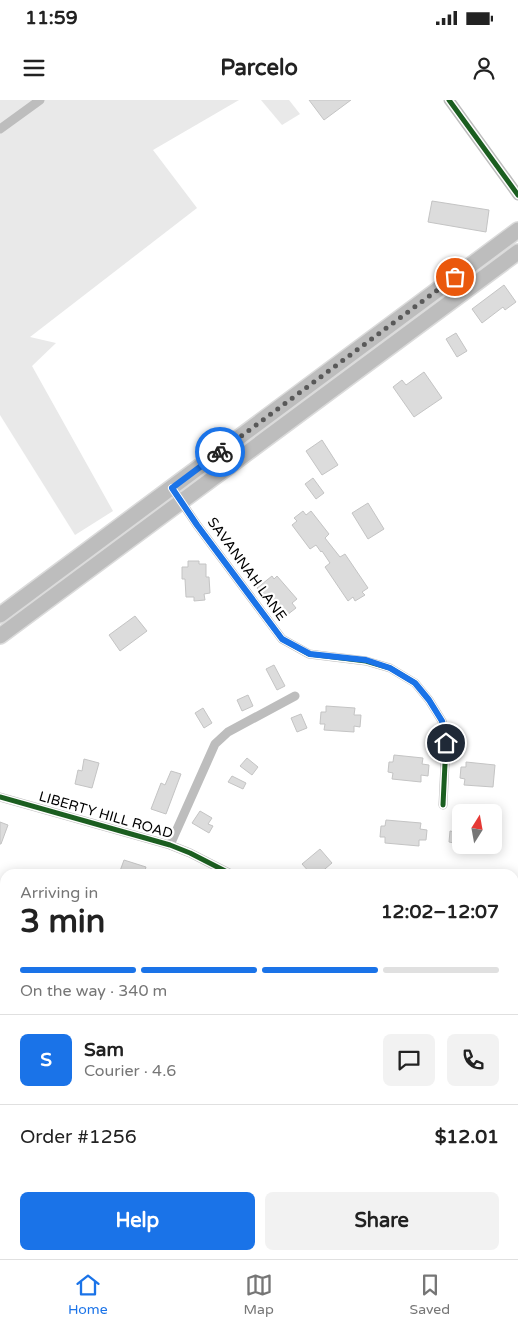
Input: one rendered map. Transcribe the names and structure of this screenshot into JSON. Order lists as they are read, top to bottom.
{
  "streets": {
    "street": ["SAVANNAH LANE", "LIBERTY HILL ROAD"]
  },
  "north": "top",
  "page": {
    "status": "11:59",
    "header": "Parcelo",
    "heading": ["3 min", "Arriving in", "12:02–12:07"],
    "panel": [
      "Sam",
      "Courier · 4.6",
      "Order #1256",
      "$12.01"
    ],
    "bar": "On the way · 340 m",
    "round": "S",
    "buttons": ["Help", "Share"],
    "tabs": ["Home", "Map", "Saved"]
  }
}
